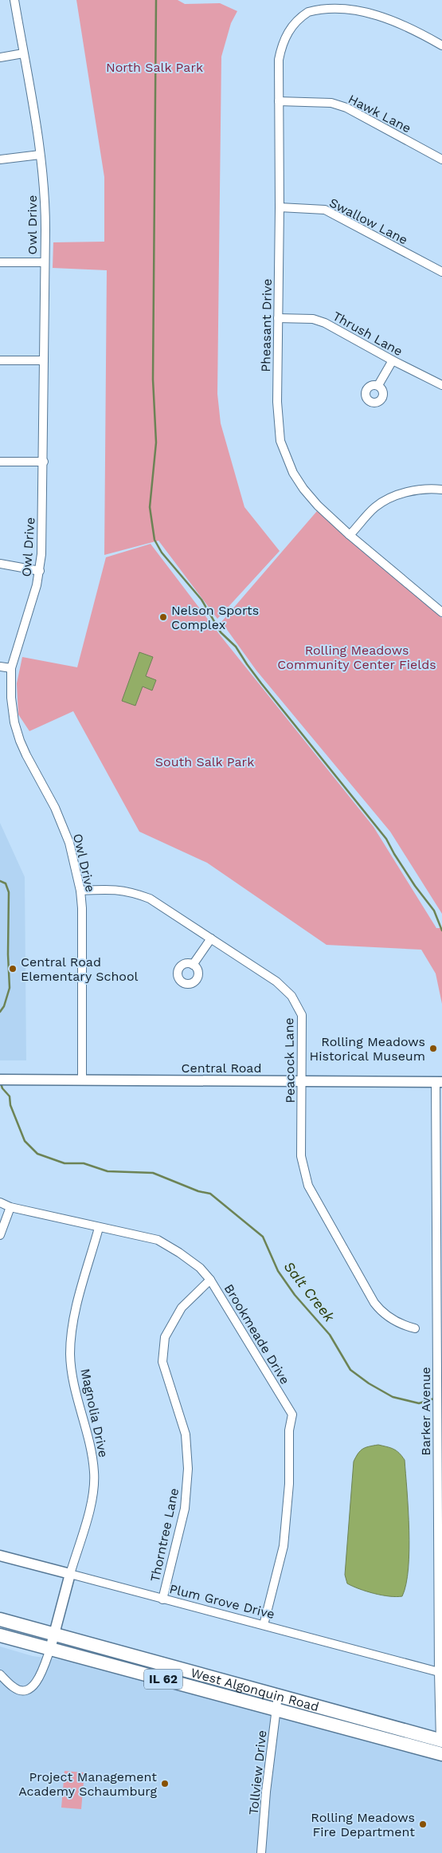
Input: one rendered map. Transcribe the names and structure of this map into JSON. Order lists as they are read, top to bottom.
{
  "streets": {
    "main road": ["IL 62", "West Algonquin Road"],
    "street": [
      "Hawk Lane",
      "Swallow Lane",
      "Owl Drive",
      "Pheasant Drive",
      "Thrush Lane",
      "Peacock Lane",
      "Central Road",
      "Brookmeade Drive",
      "Barker Avenue",
      "Magnolia Drive",
      "Thorntree Lane",
      "Plum Grove Drive",
      "Tollview Drive"
    ]
  },
  "crossings": [
    ["Hawk Lane", "Pheasant Drive"],
    ["Swallow Lane", "Pheasant Drive"],
    ["Owl Drive", "Peacock Lane"],
    ["Owl Drive", "Central Road"],
    ["Pheasant Drive", "Thrush Lane"],
    ["Peacock Lane", "Central Road"],
    ["Central Road", "Barker Avenue"],
    ["Brookmeade Drive", "Magnolia Drive"],
    ["Brookmeade Drive", "Thorntree Lane"],
    ["Brookmeade Drive", "Plum Grove Drive"],
    ["Barker Avenue", "Plum Grove Drive"],
    ["Barker Avenue", "West Algonquin Road"],
    ["Magnolia Drive", "Plum Grove Drive"],
    ["Magnolia Drive", "West Algonquin Road"],
    ["Thorntree Lane", "Plum Grove Drive"],
    ["West Algonquin Road", "Tollview Drive"]
  ],
  "water": ["Salt Creek"],
  "parks": ["North Salk Park", "Rolling Meadows Community Center Fields", "South Salk Park"],
  "places": [
    "Nelson Sports Complex",
    "Central Road Elementary School",
    "Rolling Meadows Historical Museum",
    "Project Management Academy Schaumburg",
    "Rolling Meadows Fire Department"
  ]
}
